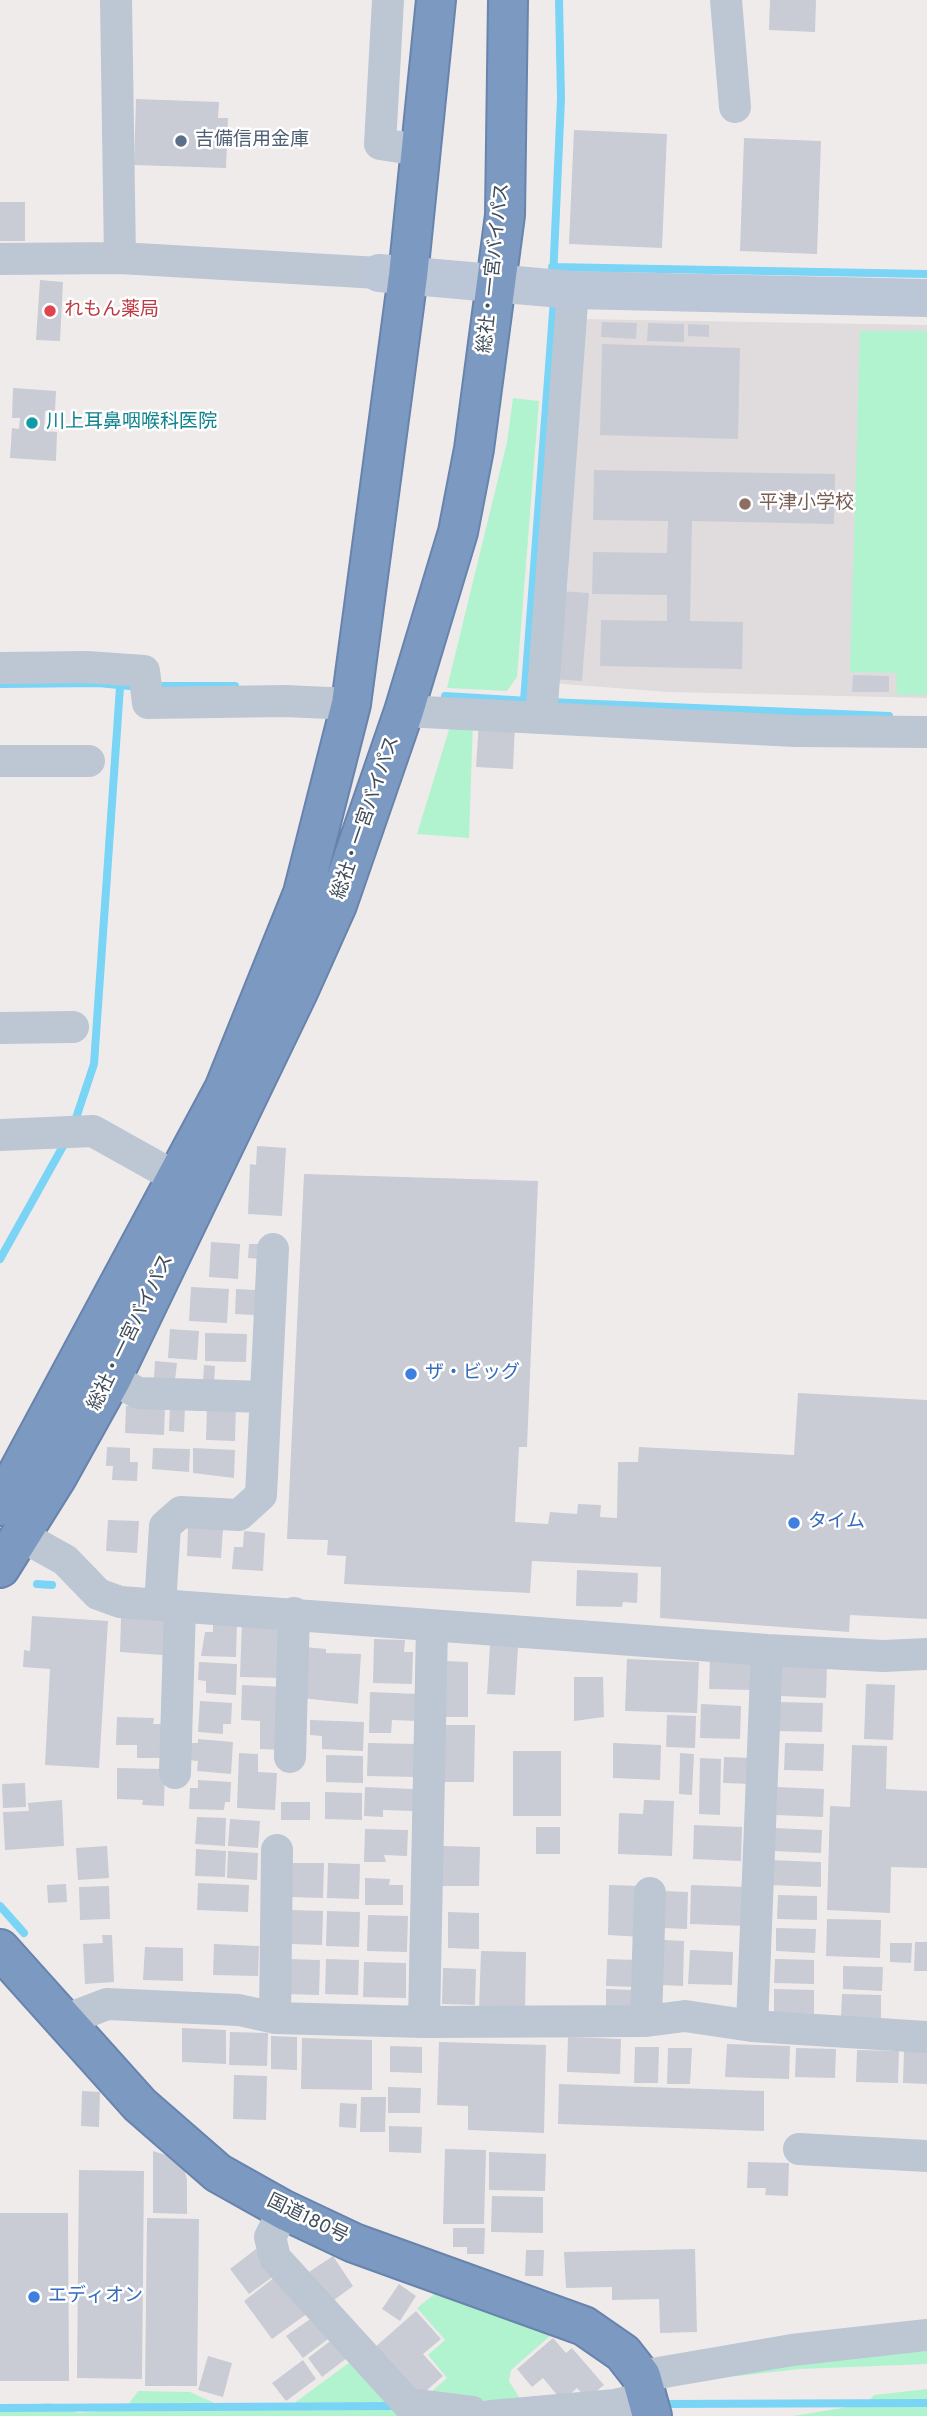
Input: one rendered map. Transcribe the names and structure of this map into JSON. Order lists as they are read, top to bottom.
{
  "streets": {
    "highway": ["総社・一宮バイパス", "国道180号"]
  },
  "places": [
    "吉備信用金庫",
    "れもん薬局",
    "川上耳鼻咽喉科医院",
    "平津小学校",
    "ザ・ビッグ",
    "タイム",
    "エディオン"
  ]
}
